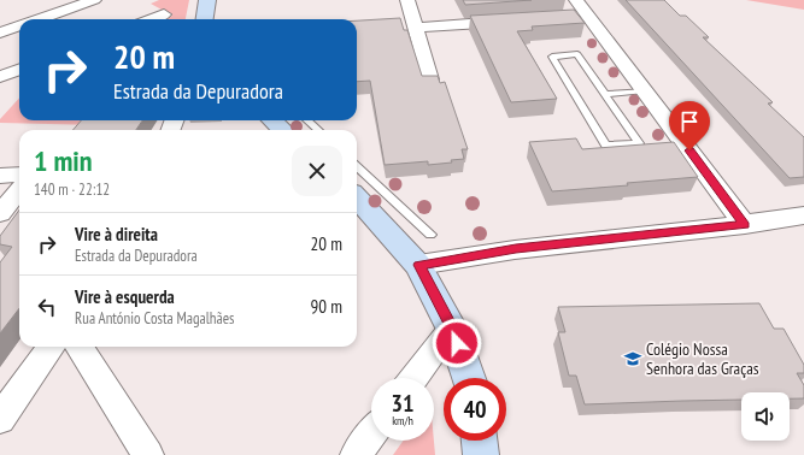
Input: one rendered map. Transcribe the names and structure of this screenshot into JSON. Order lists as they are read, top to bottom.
{
  "places": {
    "school or university": ["Colégio Nossa Senhora das Graças"]
  },
  "page": {
    "turn": ["20 m", "Estrada da Depuradora"],
    "heading": ["1 min", "140 m · 22:12"],
    "list": [
      {
        "name": "Vire à direita",
        "note": "Estrada da Depuradora",
        "value": "20 m"
      },
      {
        "name": "Vire à esquerda",
        "note": "Rua António Costa Magalhães",
        "value": "90 m"
      }
    ],
    "speed": "31 km/h",
    "limit": "40"
  }
}
